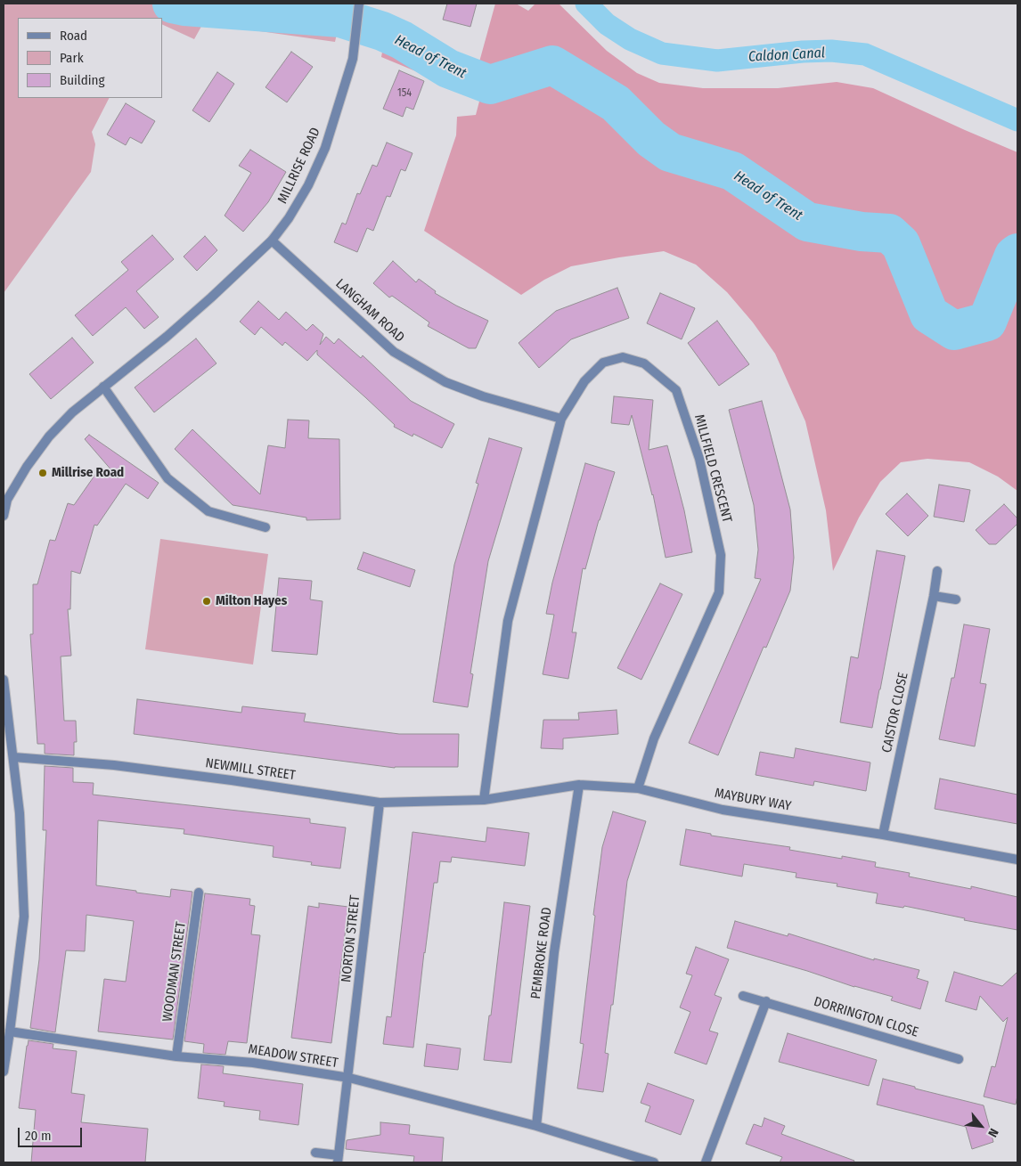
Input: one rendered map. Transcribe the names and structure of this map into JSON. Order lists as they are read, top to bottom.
{
  "streets": {
    "street": [
      "MILLRISE ROAD",
      "LANGHAM ROAD",
      "MILLFIELD CRESCENT",
      "CAISTOR CLOSE",
      "NEWMILL STREET",
      "MAYBURY WAY",
      "NORTON STREET",
      "PEMBROKE ROAD",
      "WOODMAN STREET",
      "DORRINGTON CLOSE",
      "MEADOW STREET"
    ]
  },
  "crossings": [
    ["MILLRISE ROAD", "LANGHAM ROAD"],
    ["LANGHAM ROAD", "MILLFIELD CRESCENT"],
    ["MILLFIELD CRESCENT", "NEWMILL STREET"],
    ["MILLFIELD CRESCENT", "MAYBURY WAY"],
    ["CAISTOR CLOSE", "MAYBURY WAY"],
    ["NEWMILL STREET", "MAYBURY WAY"],
    ["NEWMILL STREET", "NORTON STREET"],
    ["MAYBURY WAY", "PEMBROKE ROAD"],
    ["NORTON STREET", "MEADOW STREET"],
    ["PEMBROKE ROAD", "MEADOW STREET"],
    ["WOODMAN STREET", "MEADOW STREET"]
  ],
  "water": ["Caldon Canal", "Head of Trent"],
  "places": ["Millrise Road", "Milton Hayes"],
  "house_numbers": ["154"],
  "legend": ["Road", "Park", "Building"],
  "scale_bar": "20 m",
  "north": "bottom right"
}
